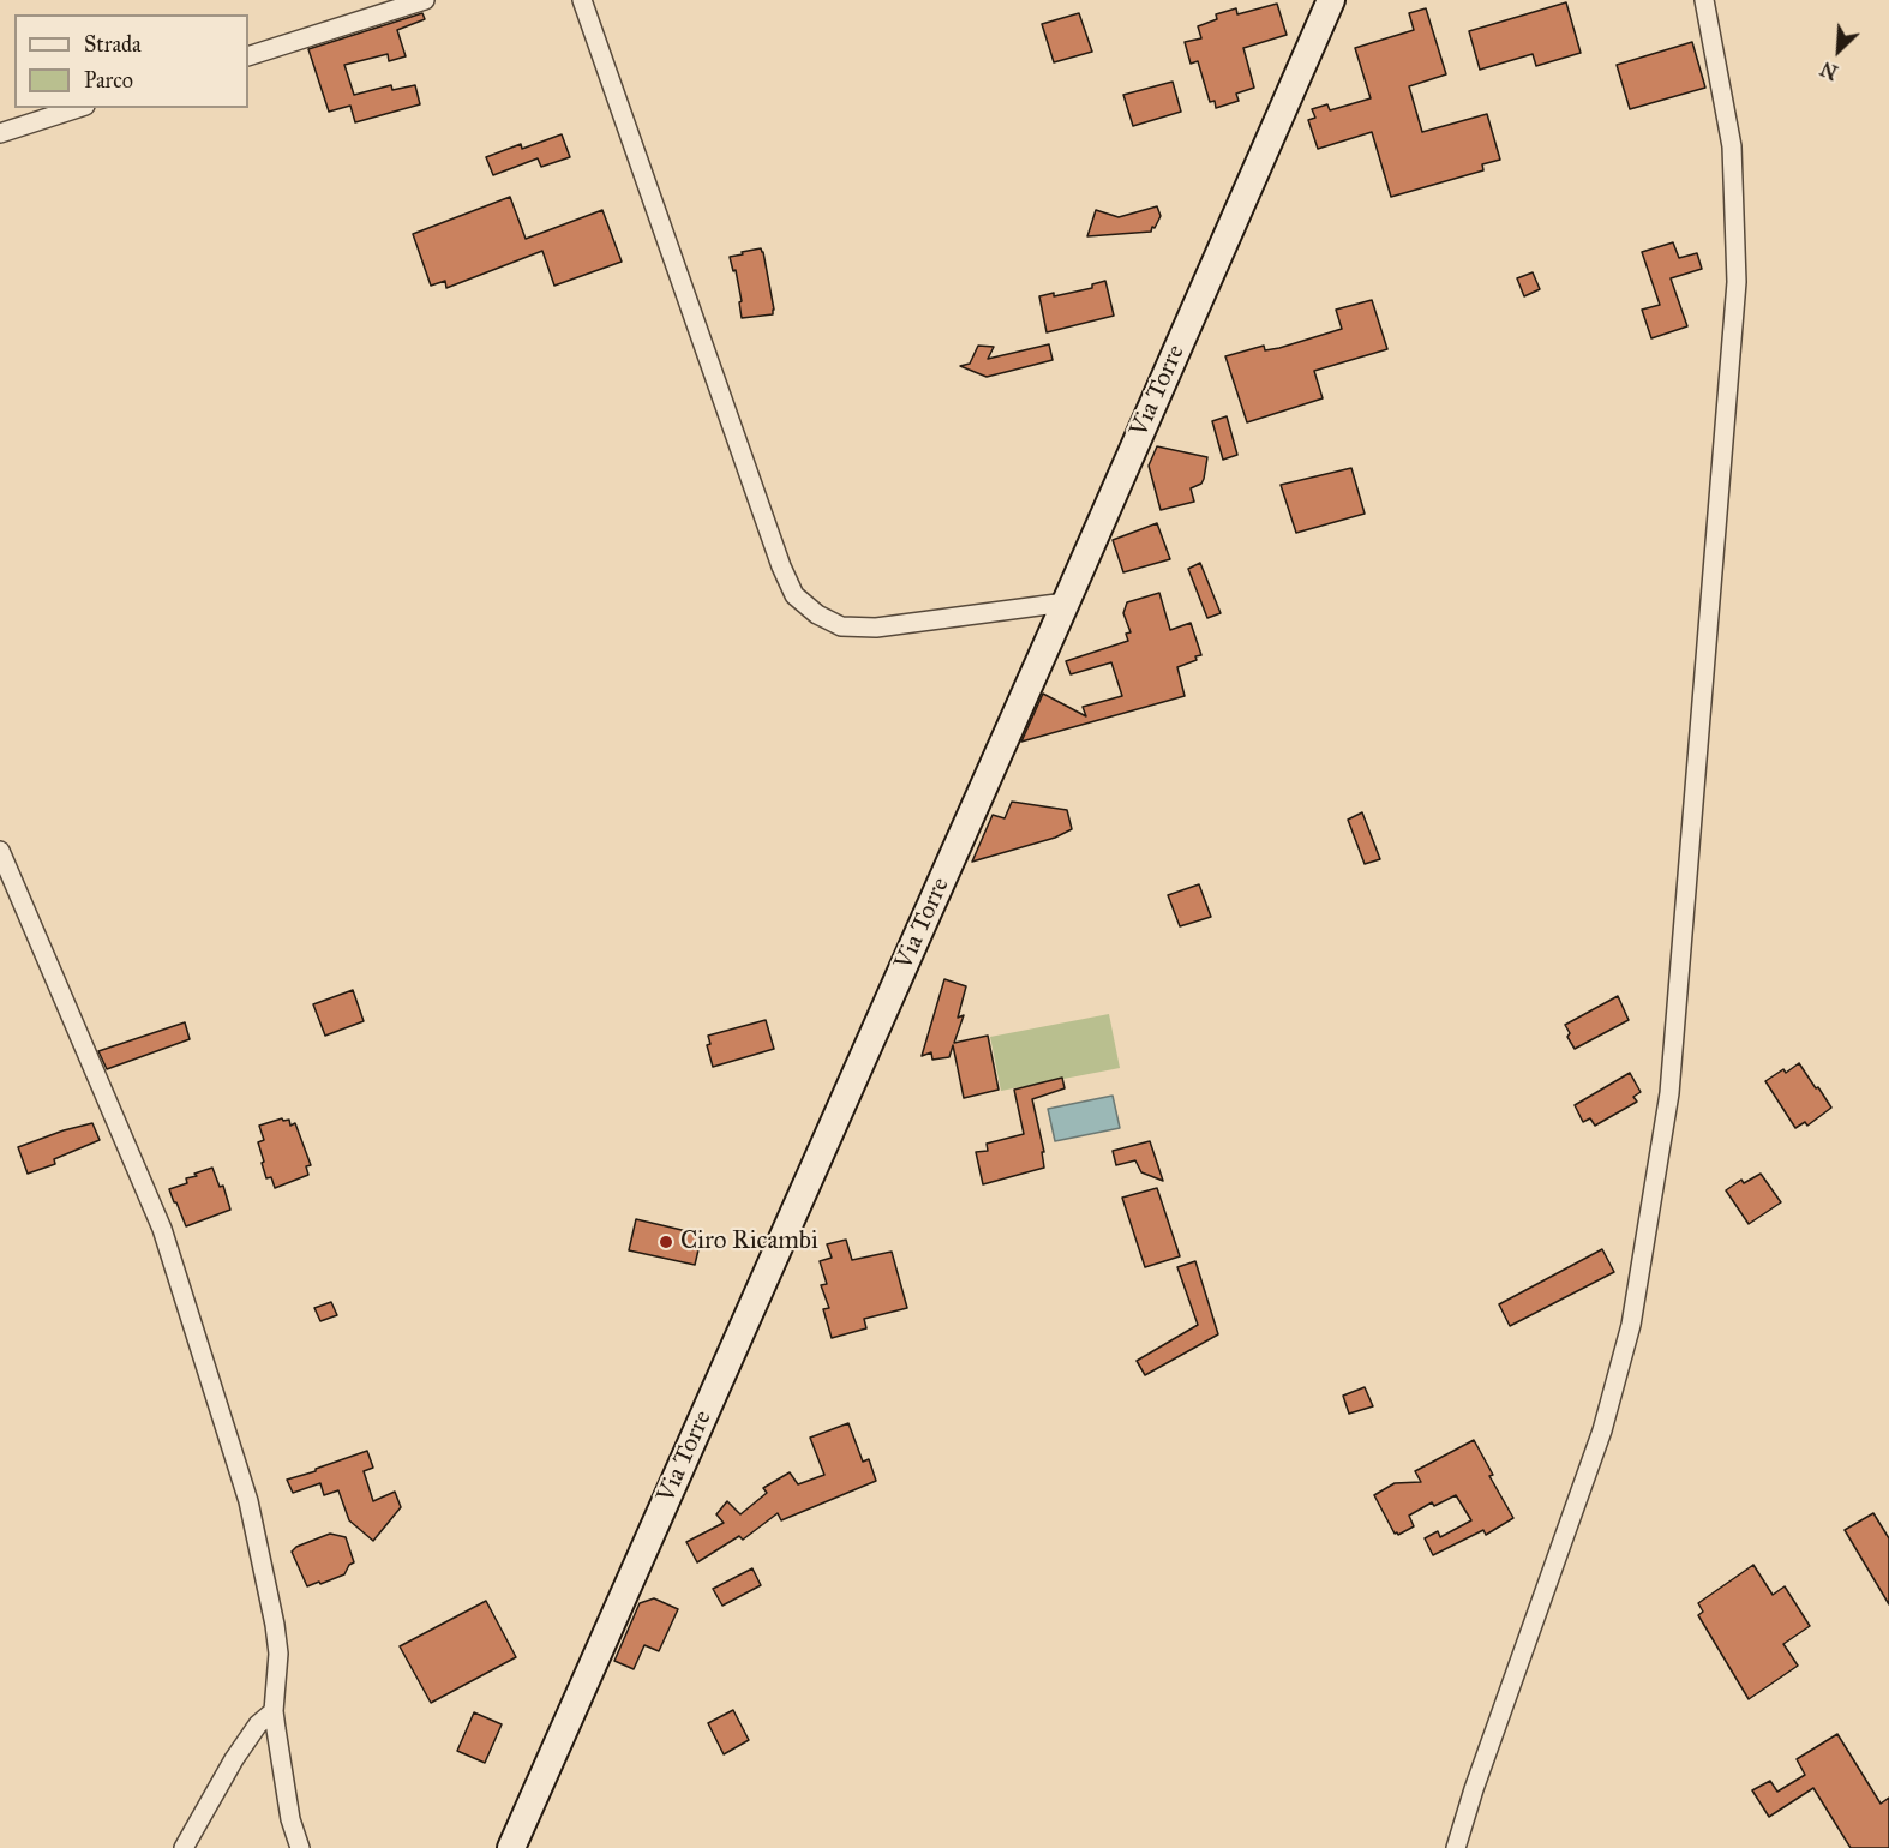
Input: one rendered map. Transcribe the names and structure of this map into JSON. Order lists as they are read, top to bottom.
{
  "streets": {
    "main road": ["Via Torre"]
  },
  "places": ["Ciro Ricambi"],
  "legend": ["Strada", "Parco"],
  "north": "bottom left"
}
